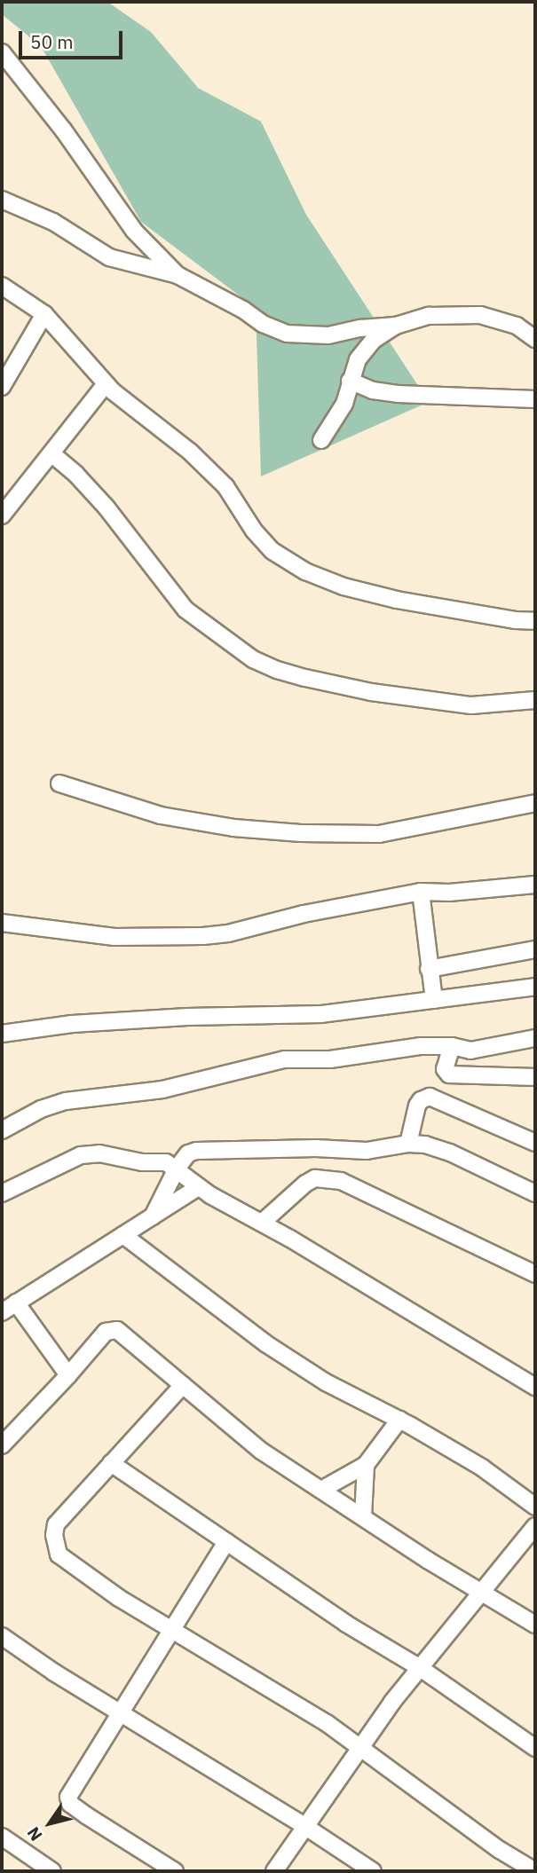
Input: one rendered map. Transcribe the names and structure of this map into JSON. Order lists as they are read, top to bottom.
{
  "scale_bar": "50 m",
  "north": "bottom left"
}
